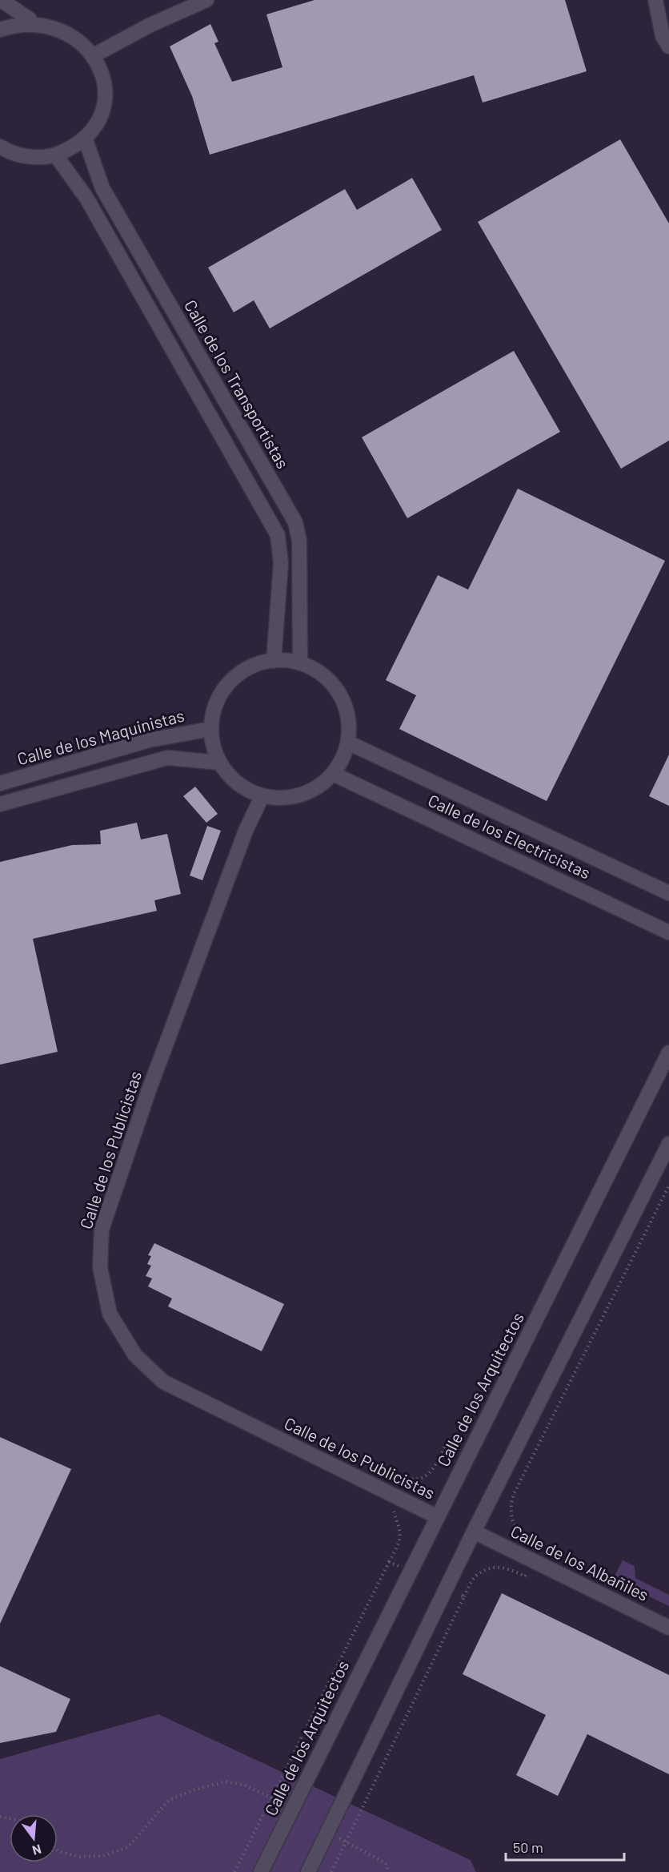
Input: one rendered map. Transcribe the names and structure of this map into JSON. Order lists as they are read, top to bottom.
{
  "streets": {
    "street": [
      "Calle de los Transportistas",
      "Calle de los Maquinistas",
      "Calle de los Electricistas",
      "Calle de los Publicistas",
      "Calle de los Arquitectos",
      "Calle de los Albañiles"
    ]
  },
  "crossings": [
    ["Calle de los Transportistas", "Calle de los Maquinistas"],
    ["Calle de los Transportistas", "Calle de los Electricistas"],
    ["Calle de los Transportistas", "Calle de los Publicistas"],
    ["Calle de los Maquinistas", "Calle de los Electricistas"],
    ["Calle de los Maquinistas", "Calle de los Publicistas"],
    ["Calle de los Electricistas", "Calle de los Publicistas"],
    ["Calle de los Publicistas", "Calle de los Arquitectos"]
  ],
  "scale_bar": "50 m",
  "north": "bottom"
}
